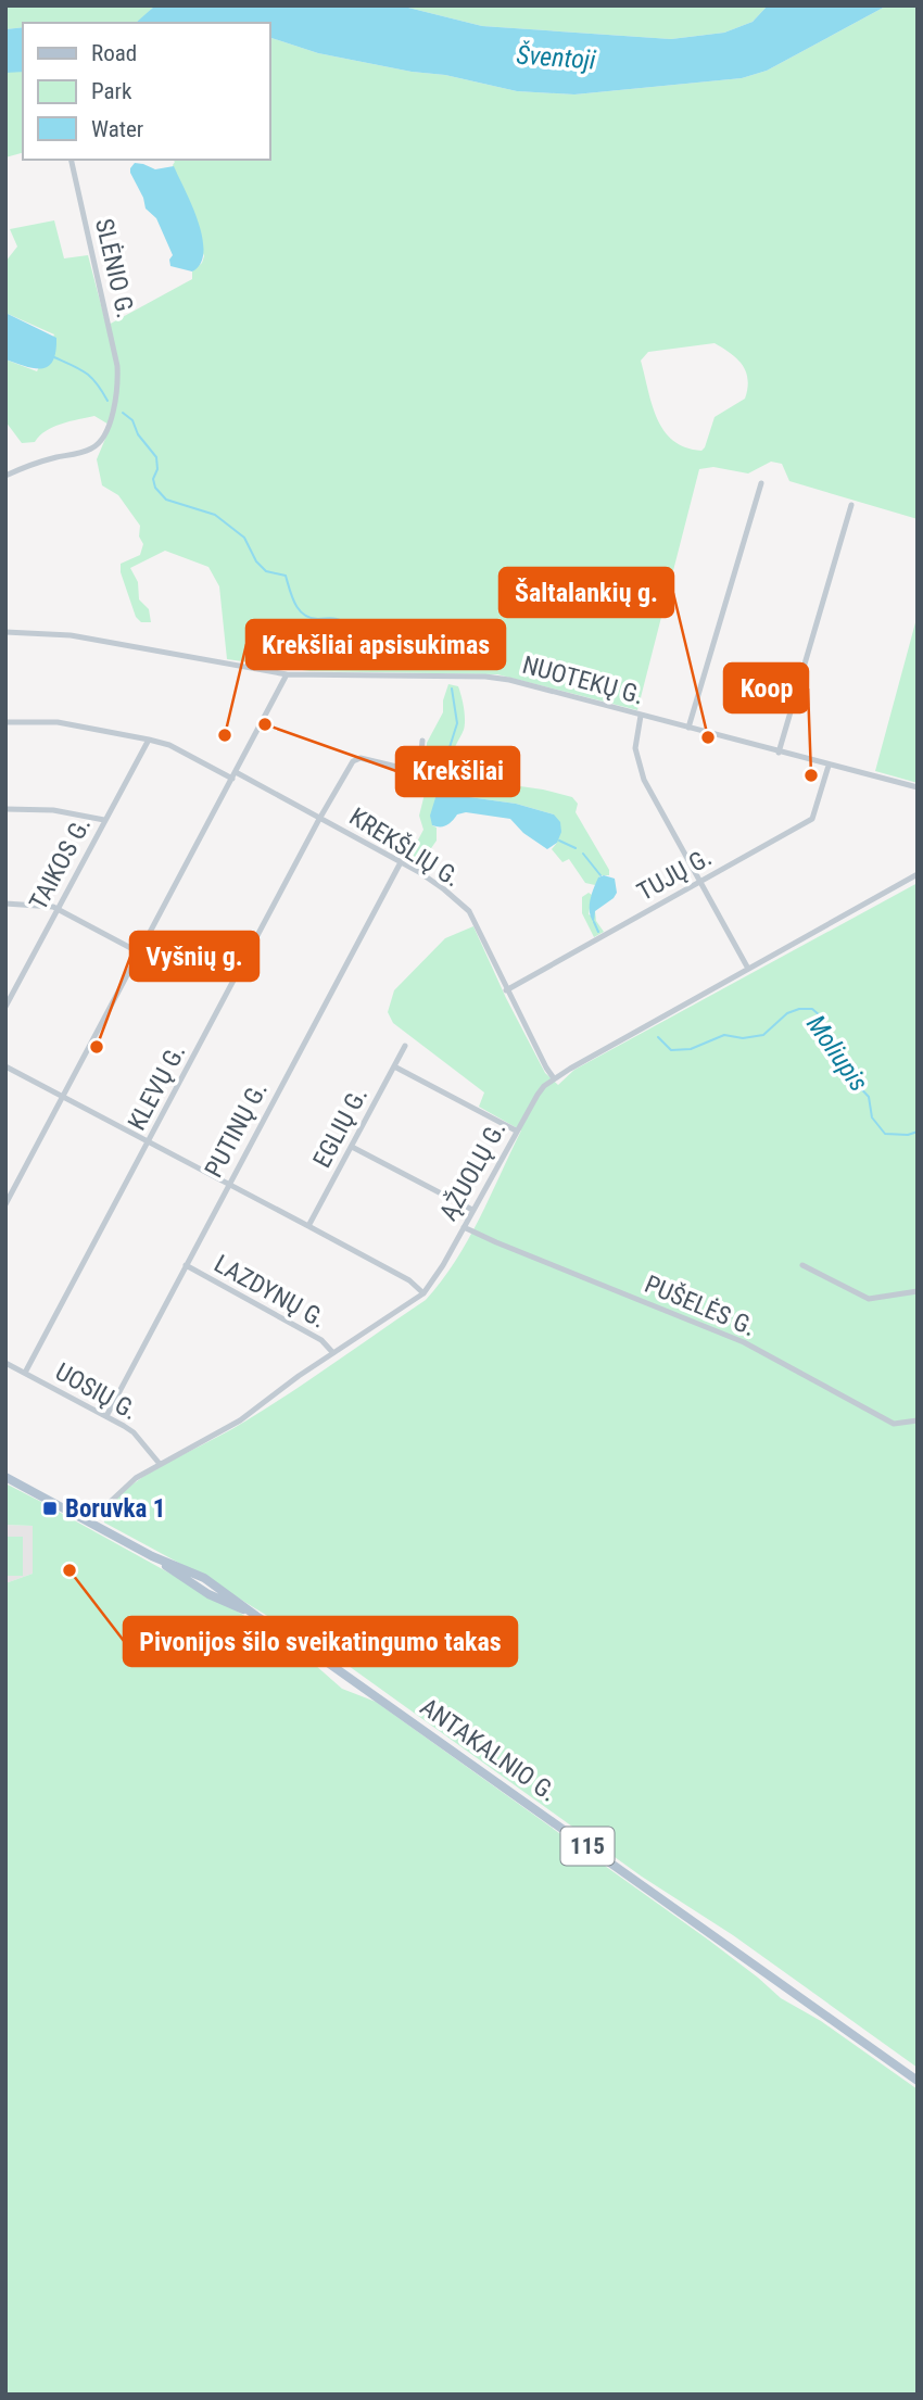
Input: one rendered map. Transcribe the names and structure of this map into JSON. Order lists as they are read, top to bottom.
{
  "streets": {
    "main road": ["ANTAKALNIO G.", "115"],
    "street": [
      "SLĖNIO G.",
      "NUOTEKŲ G.",
      "KREKŠLIŲ G.",
      "TAIKOS G.",
      "TUJŲ G.",
      "KLEVŲ G.",
      "EGLIŲ G.",
      "PUTINŲ G.",
      "ĄŽUOLŲ G.",
      "LAZDYNŲ G.",
      "PUŠELĖS G.",
      "UOSIŲ G."
    ]
  },
  "crossings": [
    ["NUOTEKŲ G.", "TUJŲ G."],
    ["KREKŠLIŲ G.", "TAIKOS G."],
    ["KREKŠLIŲ G.", "TUJŲ G."],
    ["KREKŠLIŲ G.", "KLEVŲ G."],
    ["KREKŠLIŲ G.", "PUTINŲ G."],
    ["KREKŠLIŲ G.", "ĄŽUOLŲ G."],
    ["KLEVŲ G.", "UOSIŲ G."],
    ["PUTINŲ G.", "LAZDYNŲ G."],
    ["PUTINŲ G.", "UOSIŲ G."],
    ["ĄŽUOLŲ G.", "LAZDYNŲ G."],
    ["ĄŽUOLŲ G.", "PUŠELĖS G."],
    ["ĄŽUOLŲ G.", "UOSIŲ G."],
    ["ĄŽUOLŲ G.", "ANTAKALNIO G."]
  ],
  "water": ["Šventoji", "Moliupis"],
  "places": {
    "other": [
      "Krekšliai",
      "Krekšliai apsisukimas",
      "Šaltalankių g.",
      "Koop",
      "Vyšnių g.",
      "Pivonijos šilo sveikatingumo takas"
    ],
    "transit": ["Boruvka 1"]
  },
  "legend": ["Road", "Park", "Water"]
}
